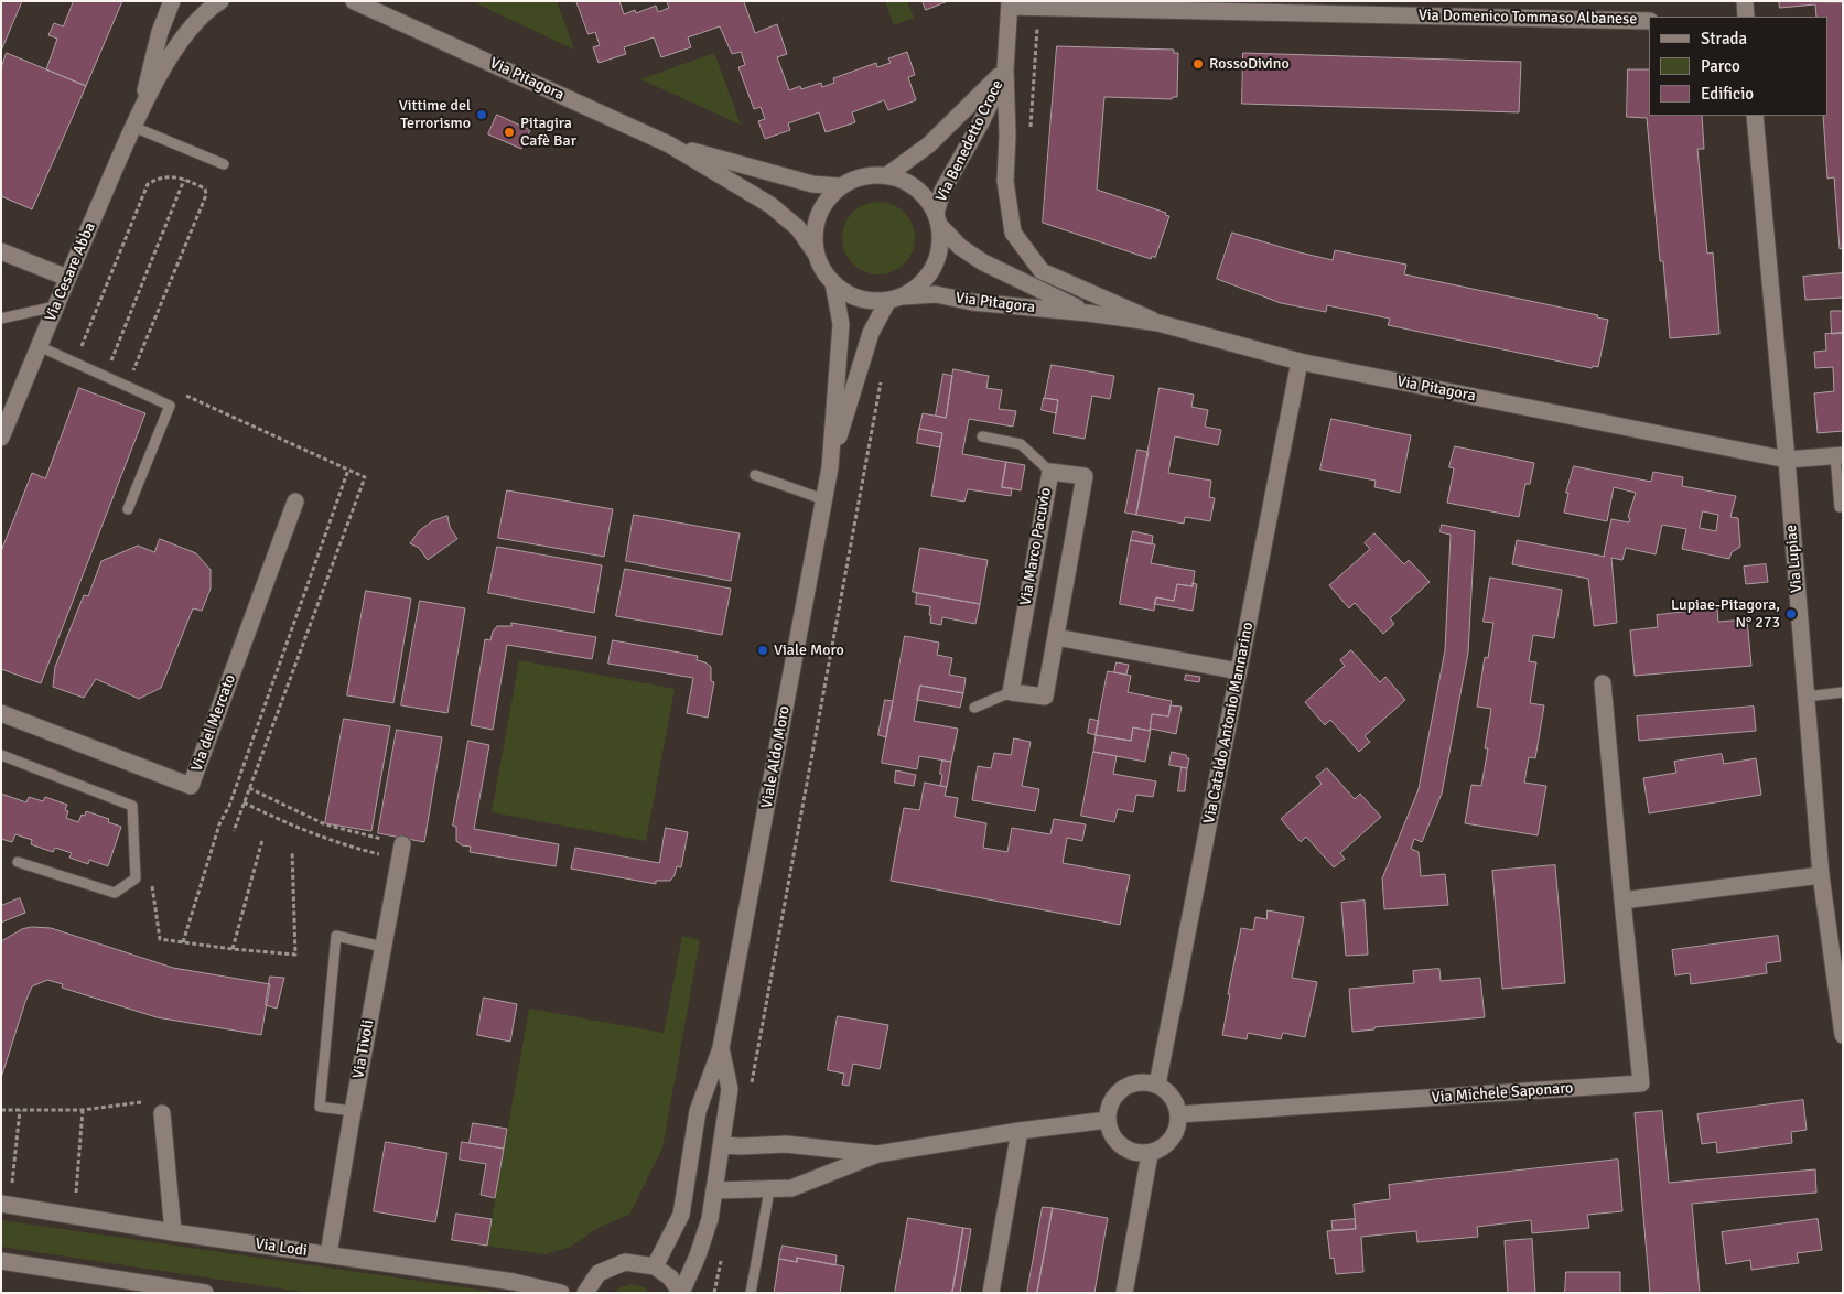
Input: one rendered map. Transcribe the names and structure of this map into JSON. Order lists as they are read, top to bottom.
{
  "streets": {
    "street": [
      "Via Domenico Tommaso Albanese",
      "Via Pitagora",
      "Via Benedetto Croce",
      "Via Cesare Abba",
      "Via Marco Pacuvio",
      "Via Lupiae",
      "Via del Mercato",
      "Via Cataldo Antonio Mannarino",
      "Viale Aldo Moro",
      "Via Tivoli",
      "Via Michele Saponaro",
      "Via Lodi"
    ]
  },
  "crossings": [
    ["Via Domenico Tommaso Albanese", "Via Benedetto Croce"],
    ["Via Pitagora", "Via Benedetto Croce"],
    ["Via Pitagora", "Via Lupiae"],
    ["Via Pitagora", "Via Cataldo Antonio Mannarino"],
    ["Via Pitagora", "Viale Aldo Moro"],
    ["Via Benedetto Croce", "Viale Aldo Moro"],
    ["Via Cataldo Antonio Mannarino", "Via Michele Saponaro"],
    ["Via Tivoli", "Via Lodi"]
  ],
  "places": [
    "RossoDivino",
    "Vittime del Terrorismo",
    "Pitagira Cafè Bar",
    "Lupiae-Pitagora, N° 273",
    "Viale Moro"
  ],
  "legend": ["Strada", "Parco", "Edificio"]
}
